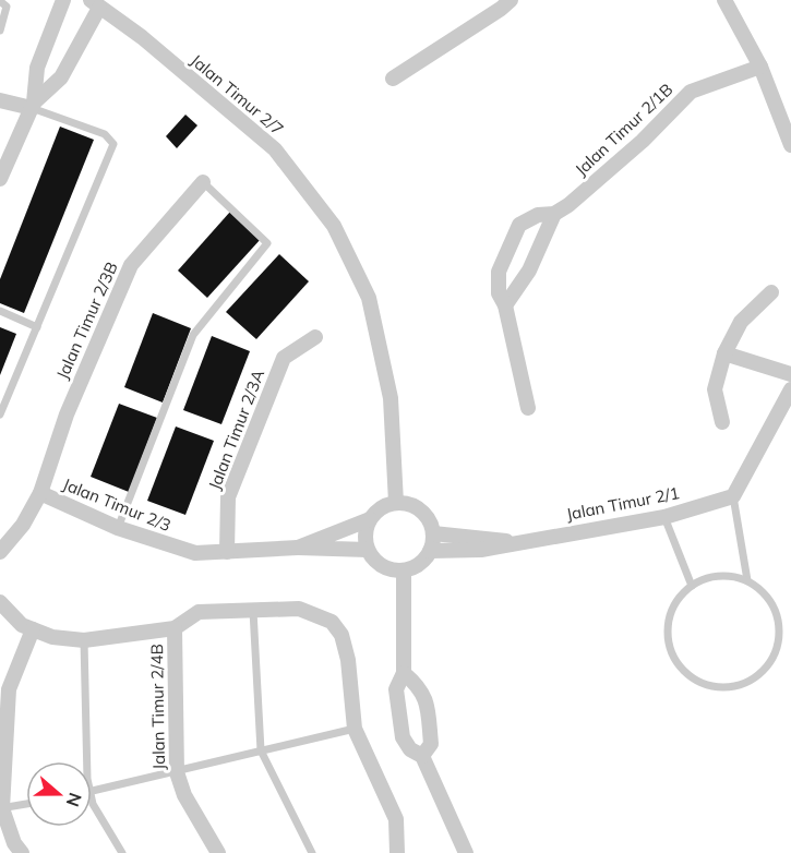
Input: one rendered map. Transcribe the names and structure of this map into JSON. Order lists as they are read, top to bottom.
{
  "streets": {
    "street": [
      "Jalan Timur 2/7",
      "Jalan Timur 2/1B",
      "Jalan Timur 2/3B",
      "Jalan Timur 2/3A",
      "Jalan Timur 2/1",
      "Jalan Timur 2/3",
      "Jalan Timur 2/4B"
    ]
  },
  "crossings": [
    ["Jalan Timur 2/7", "Jalan Timur 2/1"],
    ["Jalan Timur 2/3B", "Jalan Timur 2/3"],
    ["Jalan Timur 2/3A", "Jalan Timur 2/3"]
  ],
  "north": "right"
}
